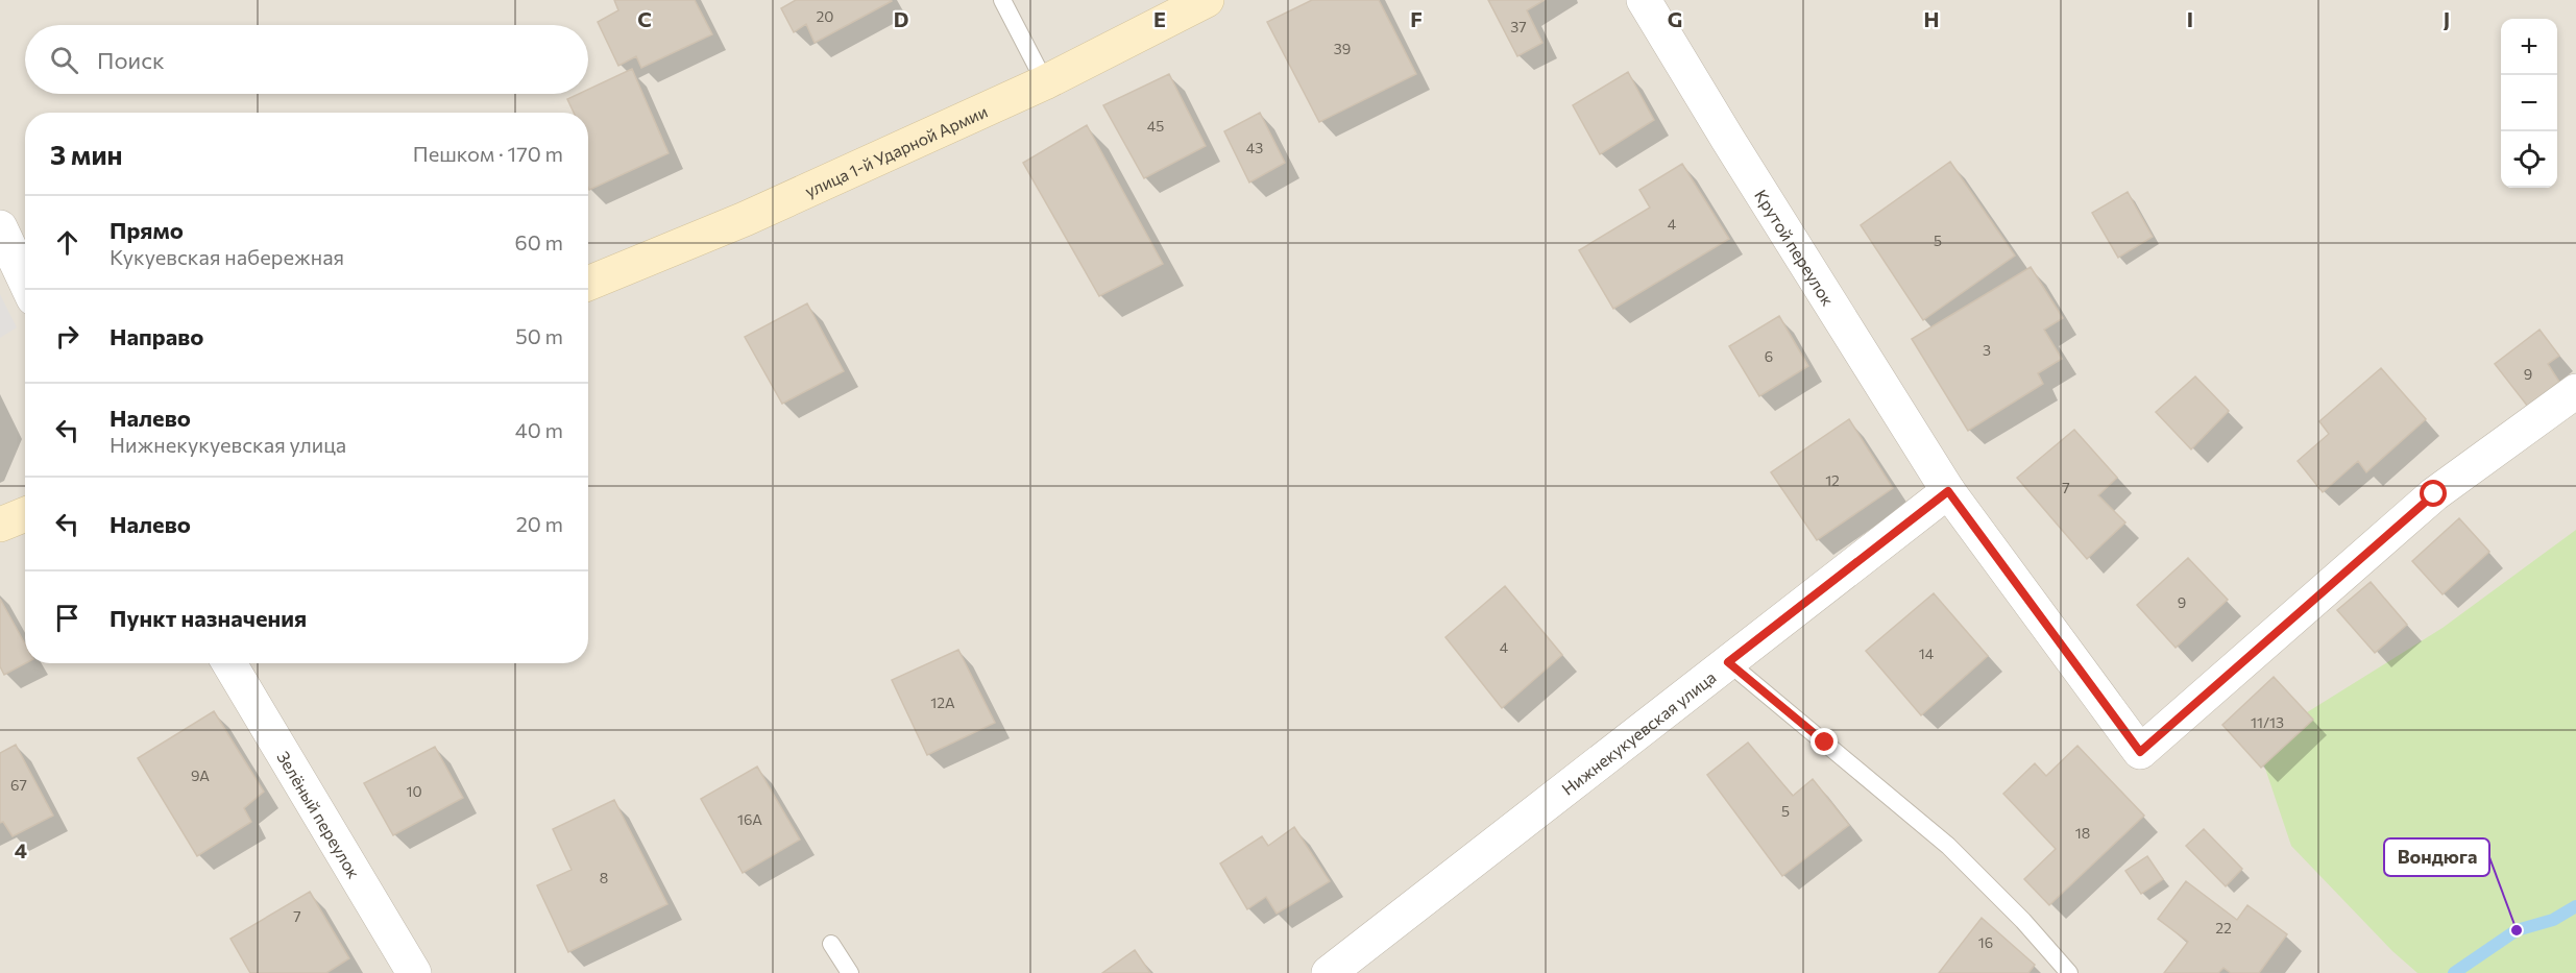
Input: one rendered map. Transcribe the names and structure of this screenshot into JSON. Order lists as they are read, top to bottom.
{
  "streets": {
    "main road": ["улица 1-й Ударной Армии"],
    "street": ["Крутой переулок", "Нижнекукуевская улица", "Зелёный переулок"]
  },
  "crossings": [
    ["Крутой переулок", "Нижнекукуевская улица"]
  ],
  "places": ["Вондюга"],
  "house_numbers": [
    "20",
    "37",
    "39",
    "45",
    "43",
    "4",
    "5",
    "3",
    "6",
    "9",
    "12",
    "7",
    "9",
    "4",
    "14",
    "12А",
    "11/13",
    "9А",
    "67",
    "10",
    "5",
    "16А",
    "18",
    "8",
    "7",
    "22",
    "16"
  ],
  "page": {
    "map_buttons": ["+", "−"],
    "search": "Поиск",
    "heading": ["3 мин", "Пешком · 170 m"],
    "list": [
      ["Прямо", "Кукуевская набережная", "60 m"],
      ["Направо", "50 m"],
      ["Налево", "Нижнекукуевская улица", "40 m"],
      ["Налево", "20 m"],
      "Пункт назначения"
    ]
  },
  "grid": {
    "columns": [
      "C",
      "D",
      "E",
      "F",
      "G",
      "H",
      "I",
      "J"
    ],
    "rows": ["4"]
  }
}
